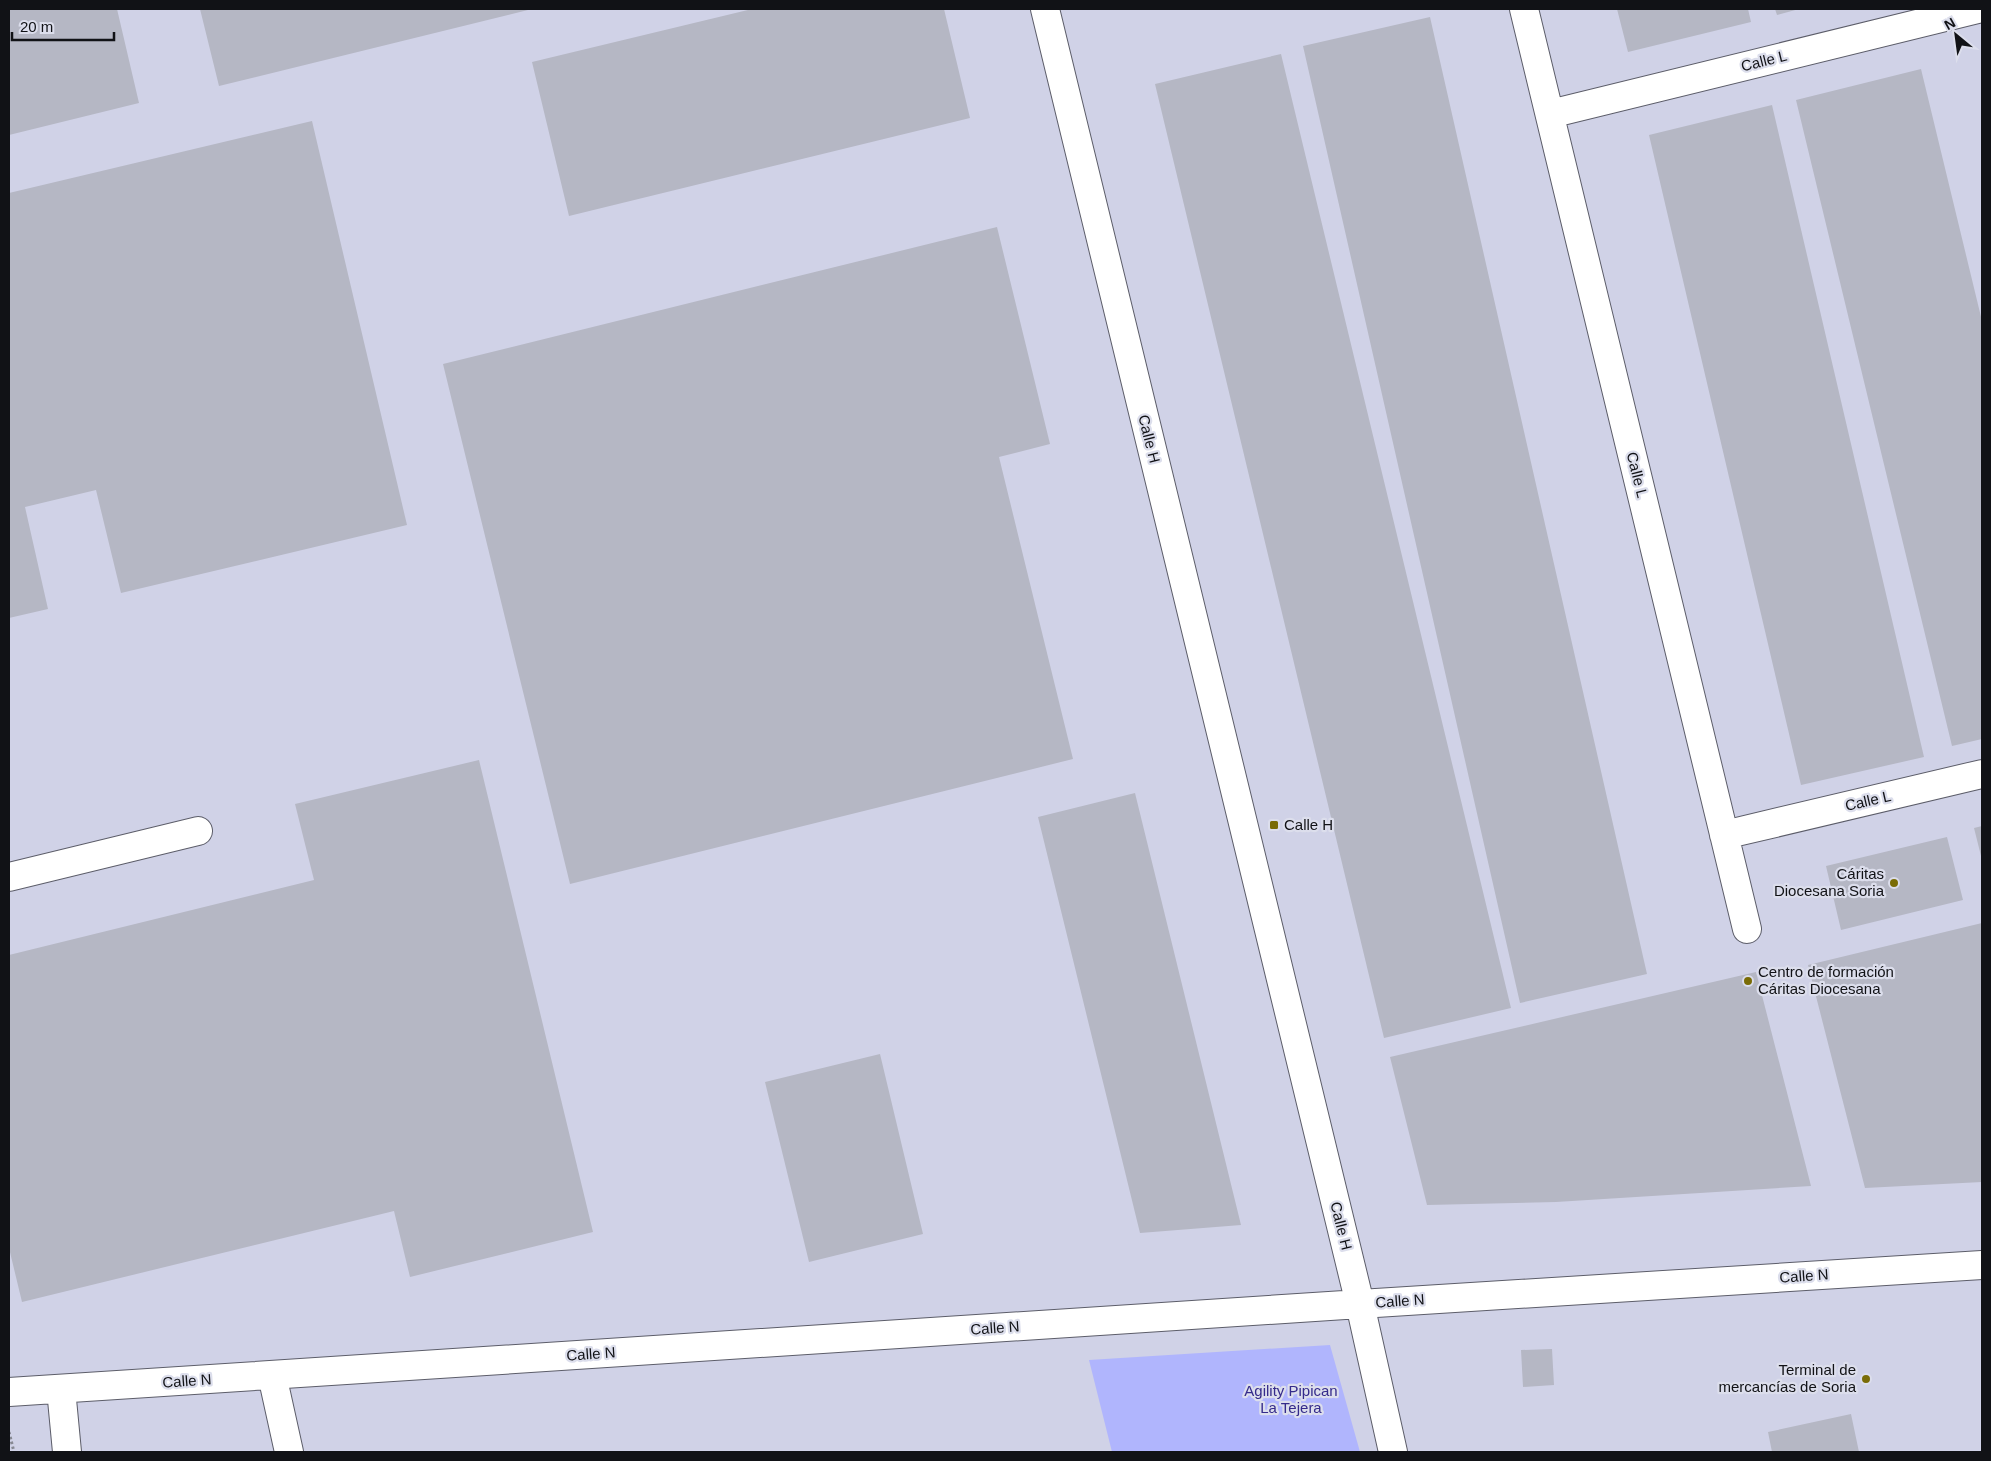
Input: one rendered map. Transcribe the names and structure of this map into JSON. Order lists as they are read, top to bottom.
{
  "streets": {
    "street": ["Calle L", "Calle H", "Calle N"]
  },
  "crossings": [
    ["Calle H", "Calle N"]
  ],
  "parks": ["Agility Pipican La Tejera"],
  "places": {
    "transit": ["Calle H"],
    "other": ["Cáritas Diocesana Soria", "Centro de formación Cáritas Diocesana", "Terminal de mercancías de Soria"]
  },
  "scale_bar": "20 m",
  "north": "top left"
}
